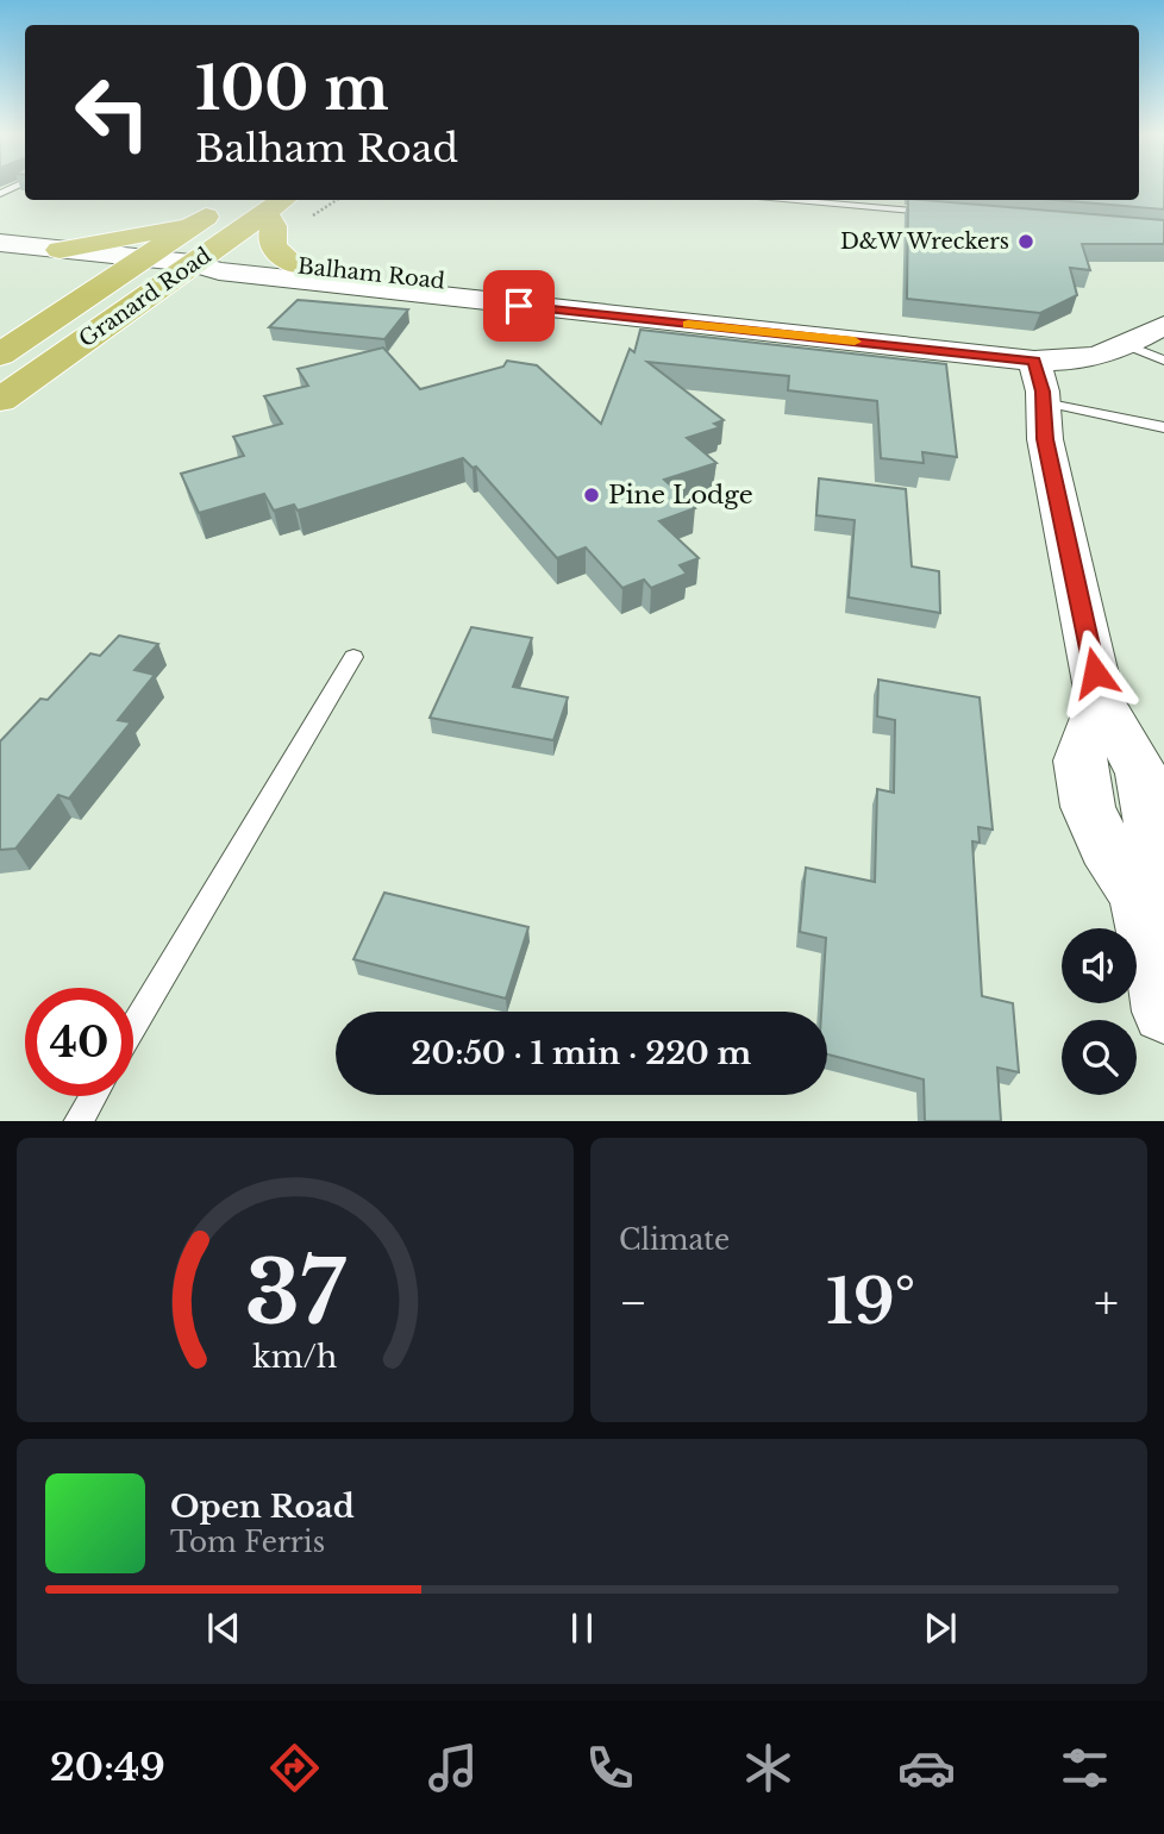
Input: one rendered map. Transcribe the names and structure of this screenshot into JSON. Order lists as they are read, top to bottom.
{
  "streets": {
    "highway": ["Granard Road"],
    "main road": ["Balham Road"]
  },
  "crossings": [
    ["Balham Road", "Granard Road"]
  ],
  "places": ["D&W Wreckers", "Pine Lodge"],
  "page": {
    "turn": ["100 m", "Balham Road"],
    "limit": "40",
    "trip": "20:50 · 1 min · 220 m",
    "tile": "Climate",
    "heat": ["−", "19°", "+"],
    "song": ["Open Road", "Tom Ferris"],
    "tabs": "20:49",
    "gauge": ["37", "km/h"]
  }
}
